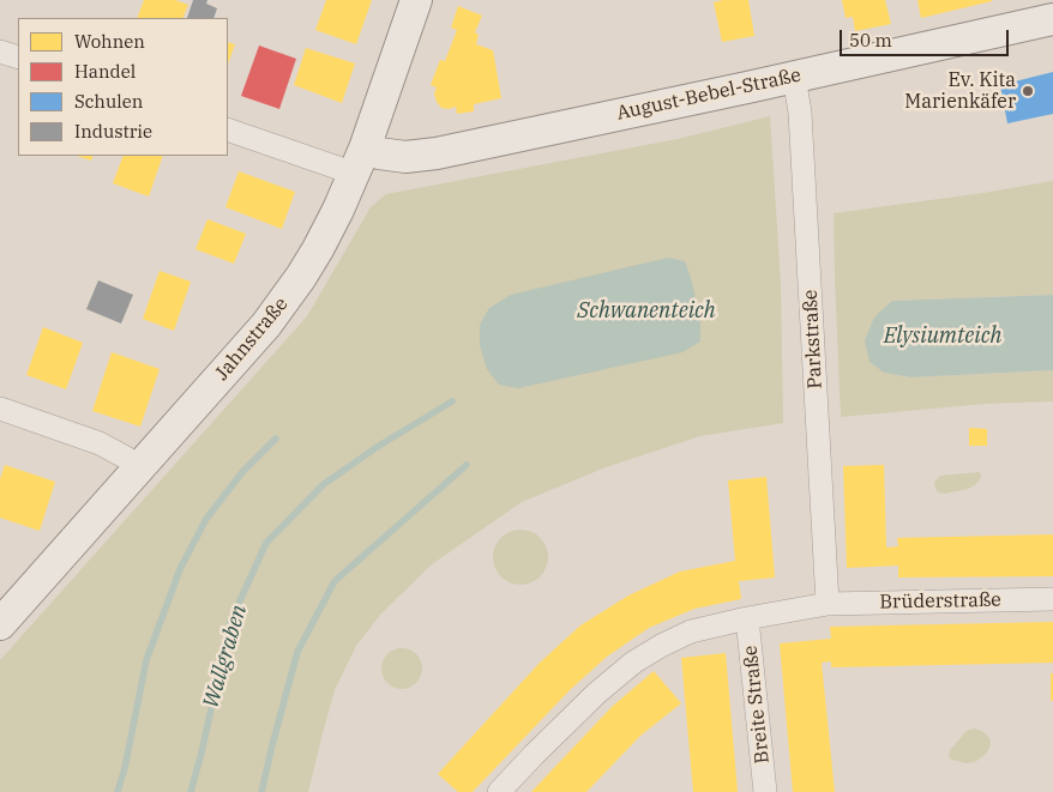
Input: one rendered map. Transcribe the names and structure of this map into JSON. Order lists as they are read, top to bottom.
{
  "streets": {
    "main road": ["August-Bebel-Straße", "Jahnstraße"],
    "street": ["Parkstraße", "Brüderstraße", "Breite Straße"]
  },
  "crossings": [
    ["August-Bebel-Straße", "Jahnstraße"],
    ["August-Bebel-Straße", "Parkstraße"],
    ["Parkstraße", "Brüderstraße"],
    ["Brüderstraße", "Breite Straße"]
  ],
  "water": ["Schwanenteich", "Elysiumteich", "Wallgraben"],
  "places": ["Ev. Kita Marienkäfer"],
  "legend": [
    "Wohnen",
    "Handel",
    "Schulen",
    "Industrie"
  ],
  "scale_bar": "50 m"
}
